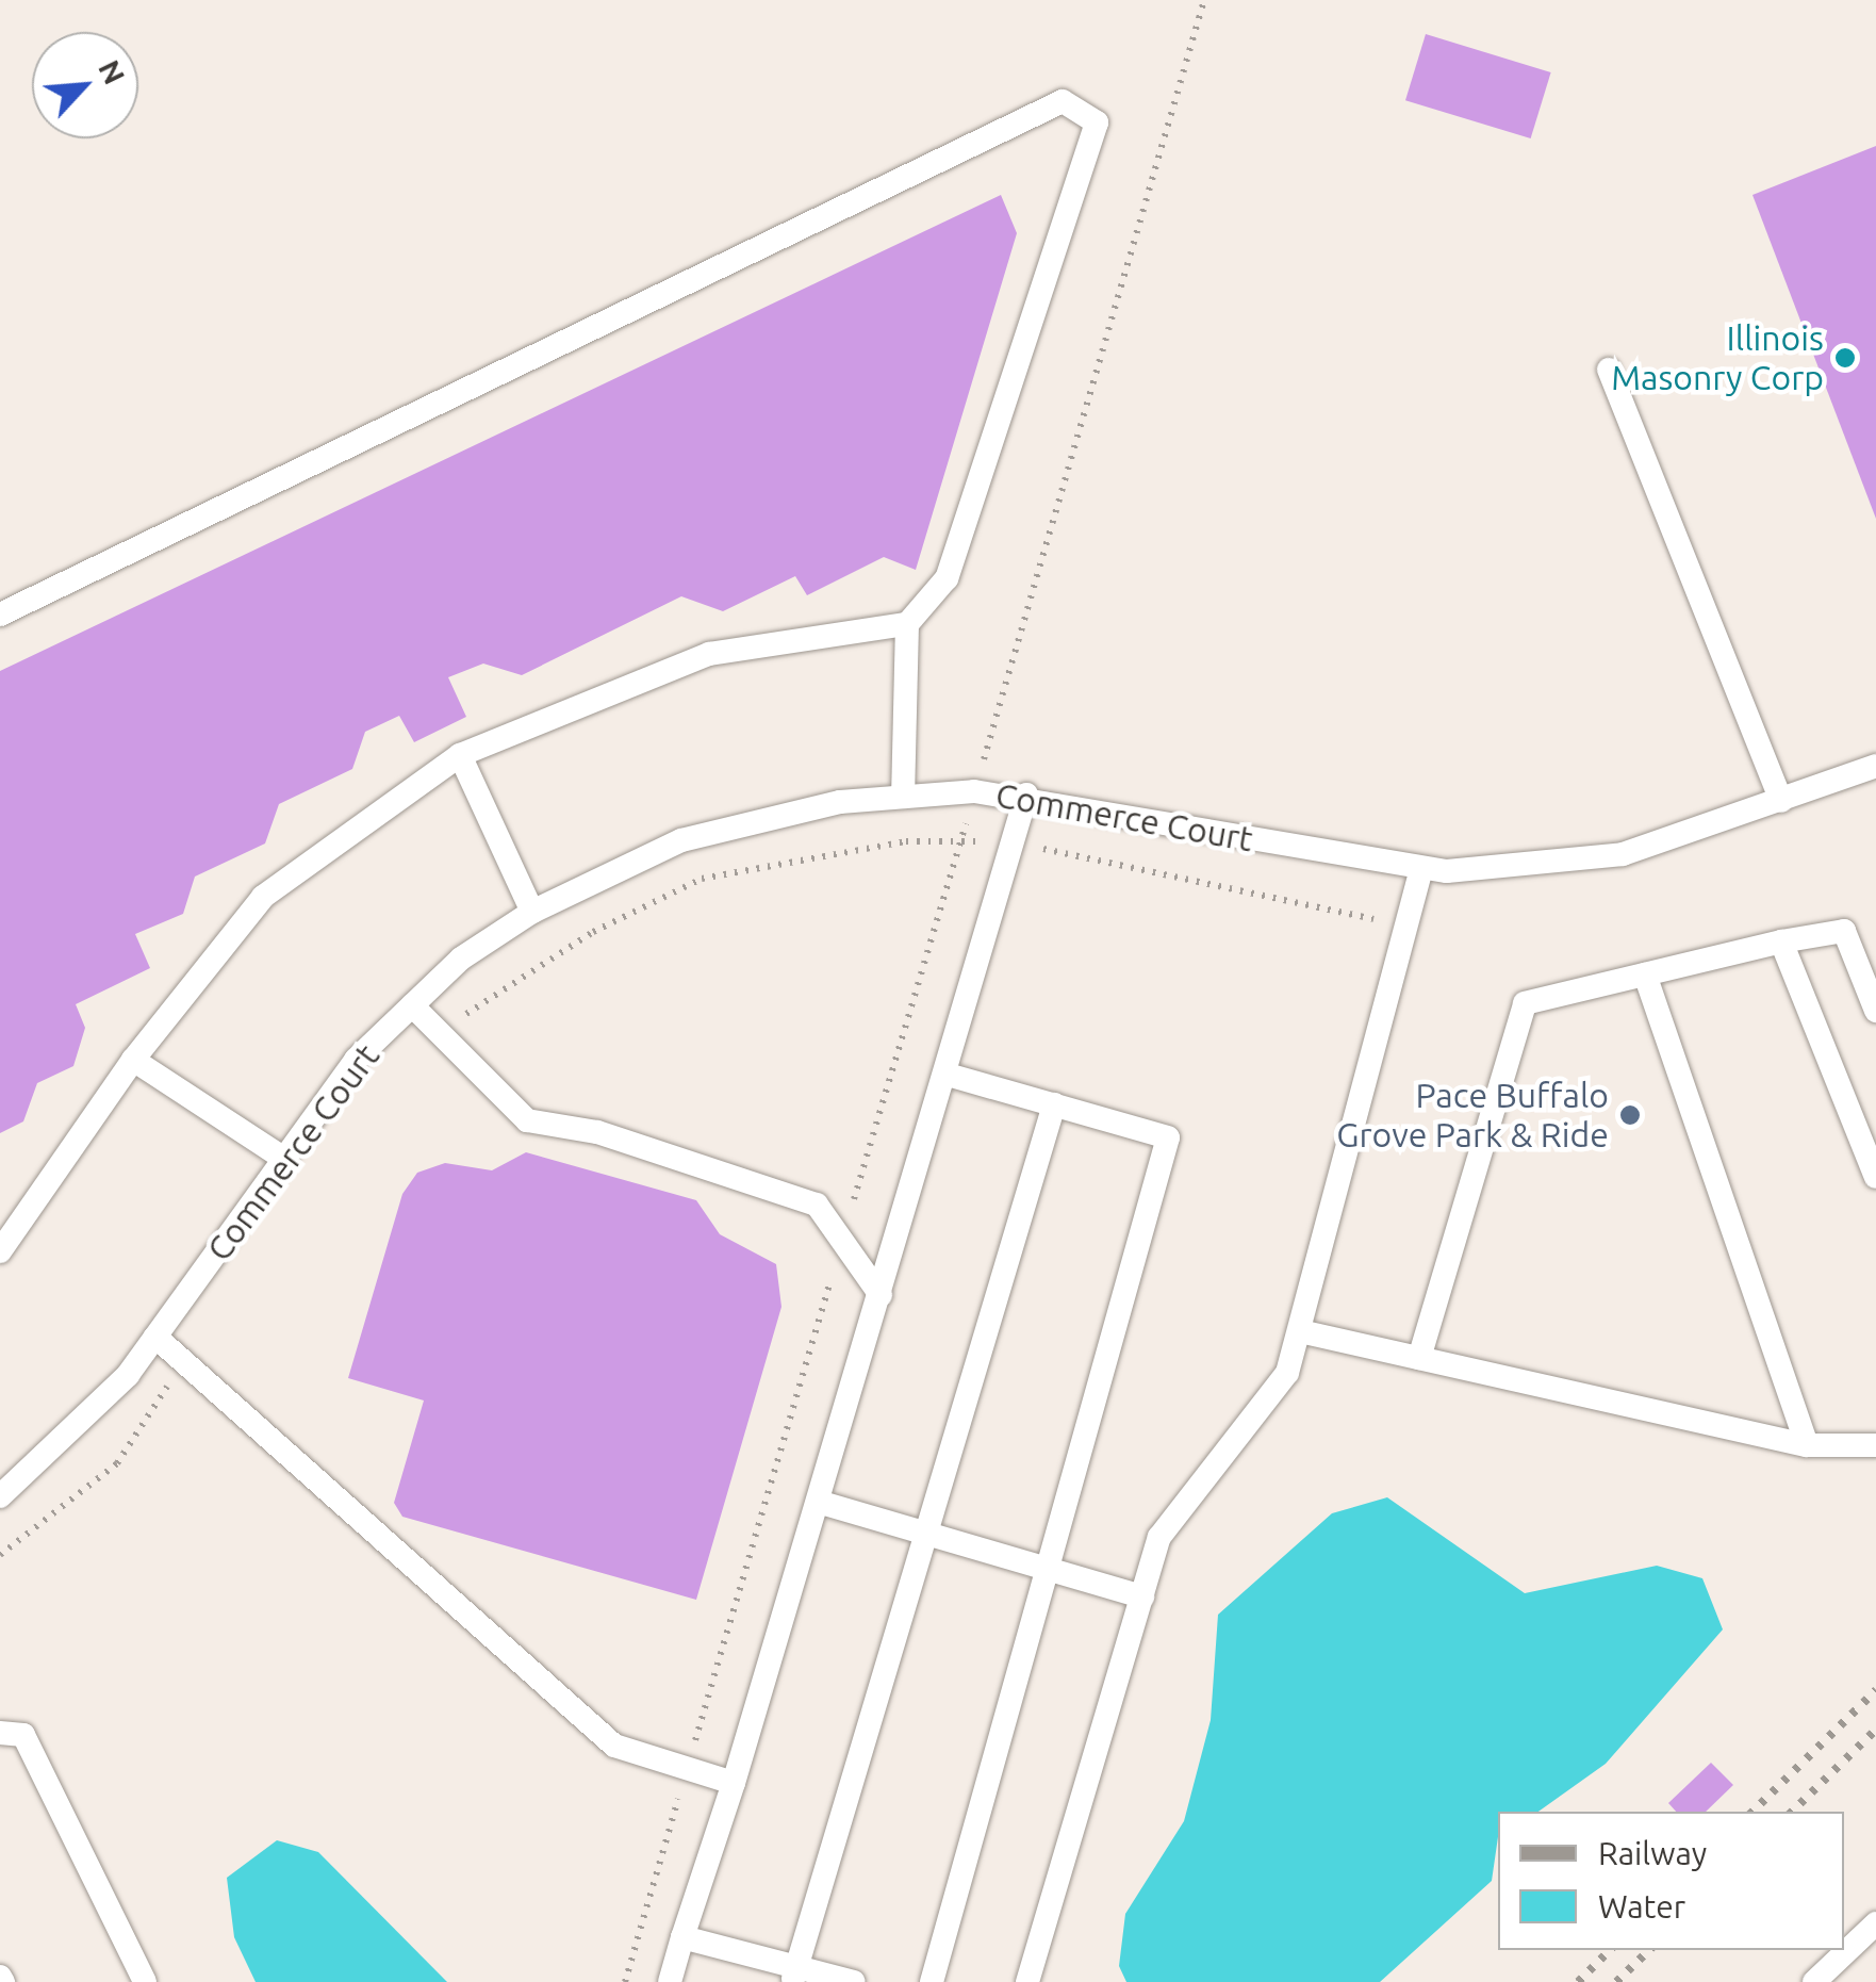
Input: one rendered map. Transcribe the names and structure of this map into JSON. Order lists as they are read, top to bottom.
{
  "streets": {
    "lane": ["Commerce Court"]
  },
  "places": ["Illinois Masonry Corp", "Pace Buffalo Grove Park & Ride"],
  "legend": ["Railway", "Water"],
  "north": "top right"
}
